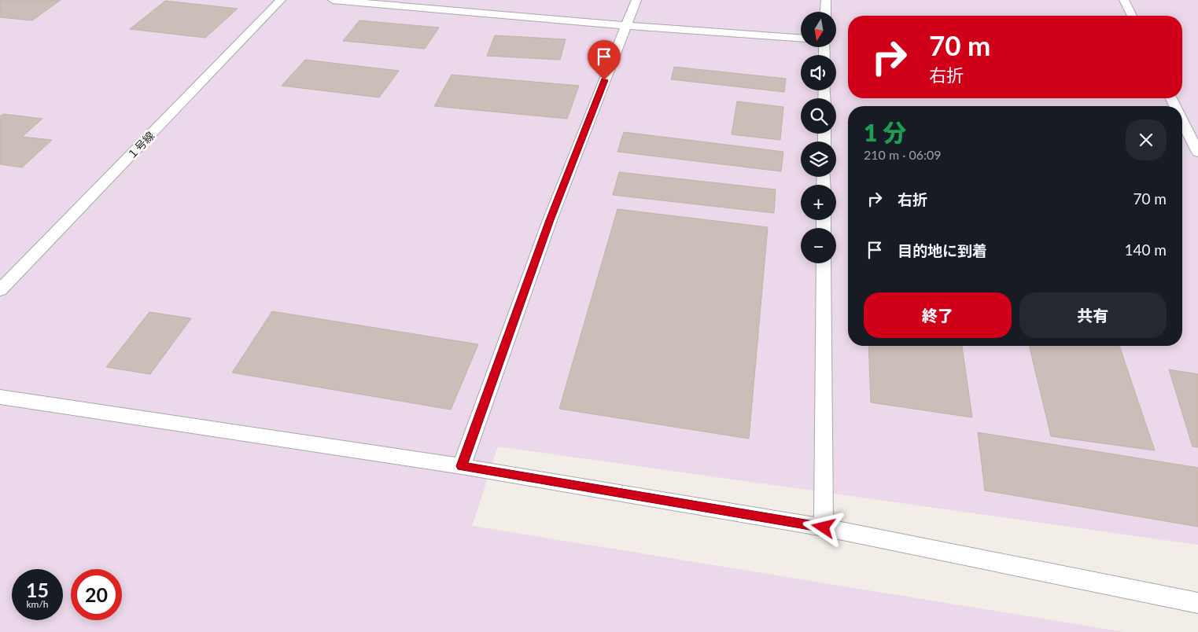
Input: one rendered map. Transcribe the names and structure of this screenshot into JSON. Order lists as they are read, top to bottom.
{
  "streets": {
    "lane": ["１号線"]
  },
  "north": "bottom",
  "page": {
    "map_buttons": ["+", "−"],
    "turn": ["70 m", "右折"],
    "heading": ["1 分", "210 m · 06:09"],
    "list": [
      {
        "name": "右折",
        "value": "70 m"
      },
      {
        "name": "目的地に到着",
        "value": "140 m"
      }
    ],
    "buttons": ["終了", "共有"],
    "speed": "15 km/h",
    "limit": "20"
  }
}
